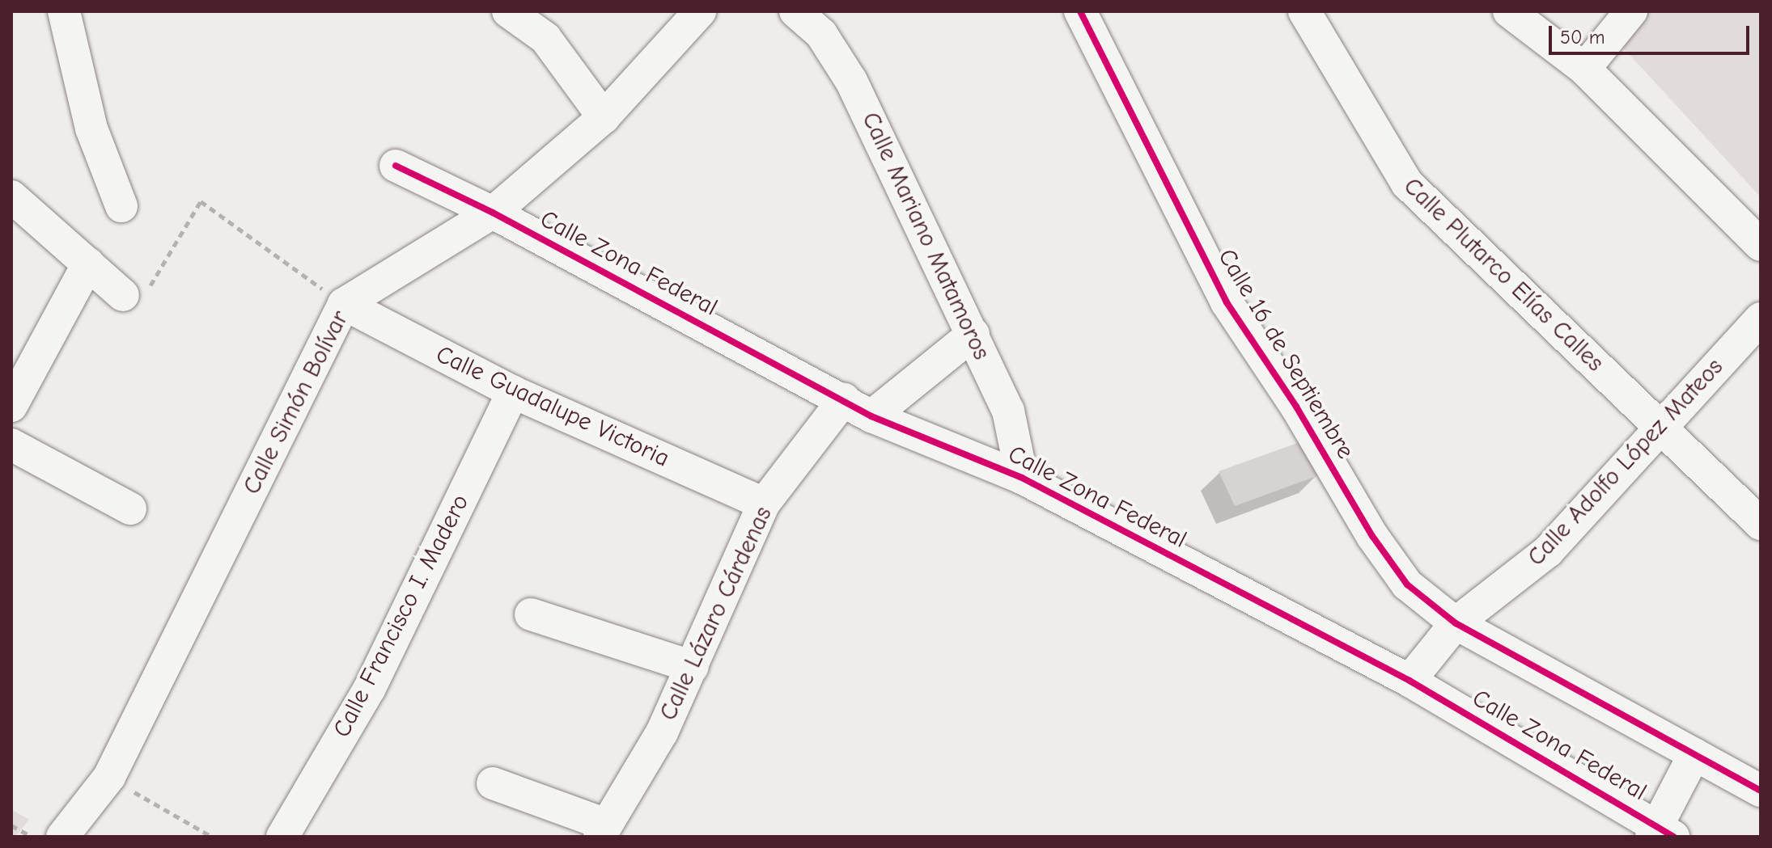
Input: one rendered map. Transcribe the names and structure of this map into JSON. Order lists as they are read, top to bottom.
{
  "streets": {
    "street": [
      "Calle Mariano Matamoros",
      "Calle Zona Federal",
      "Calle Plutarco Elías Calles",
      "Calle 16 de Septiembre",
      "Calle Simón Bolívar",
      "Calle Guadalupe Victoria",
      "Calle Adolfo López Mateos",
      "Calle Lázaro Cárdenas",
      "Calle Francisco I. Madero"
    ]
  },
  "crossings": [
    ["Calle Mariano Matamoros", "Calle Zona Federal"],
    ["Calle Zona Federal", "Calle Simón Bolívar"],
    ["Calle Zona Federal", "Calle Lázaro Cárdenas"],
    ["Calle Plutarco Elías Calles", "Calle Adolfo López Mateos"],
    ["Calle 16 de Septiembre", "Calle Adolfo López Mateos"],
    ["Calle Simón Bolívar", "Calle Guadalupe Victoria"],
    ["Calle Guadalupe Victoria", "Calle Lázaro Cárdenas"],
    ["Calle Guadalupe Victoria", "Calle Francisco I. Madero"]
  ],
  "scale_bar": "50 m"
}
